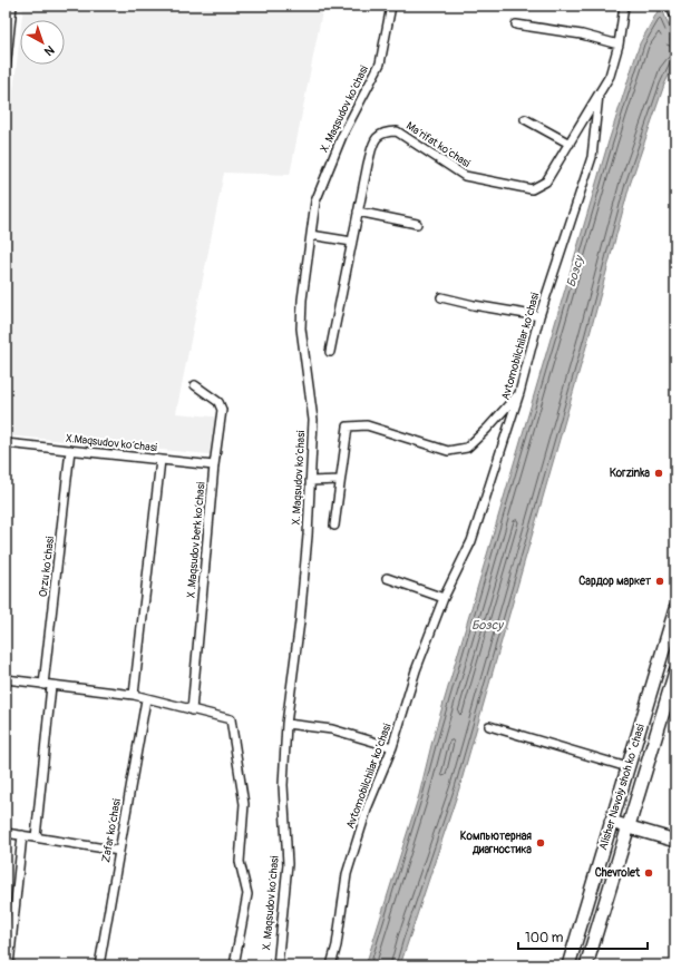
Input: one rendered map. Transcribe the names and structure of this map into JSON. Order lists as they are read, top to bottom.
{
  "streets": {
    "main road": ["Alisher Navoiy shoh koʻchasi"],
    "street": [
      "X. Maqsudov ko‘chasi",
      "Maʼrifat ko‘chasi",
      "Avtomobilchilar ko‘chasi",
      "X.Maqsudov ko‘chasi",
      "X .Maqsudov berk ko‘chasi",
      "Orzu ko‘chasi",
      "Zafar ko‘chasi"
    ]
  },
  "crossings": [
    ["Maʼrifat ko‘chasi", "Avtomobilchilar ko‘chasi"],
    ["X.Maqsudov ko‘chasi", "X .Maqsudov berk ko‘chasi"],
    ["X.Maqsudov ko‘chasi", "Orzu ko‘chasi"]
  ],
  "water": ["Бозсу"],
  "places": [
    "Korzinka",
    "Сардор маркет",
    "Компьютерная диагностика",
    "Chevrolet"
  ],
  "scale_bar": "100 m",
  "north": "bottom right"
}
